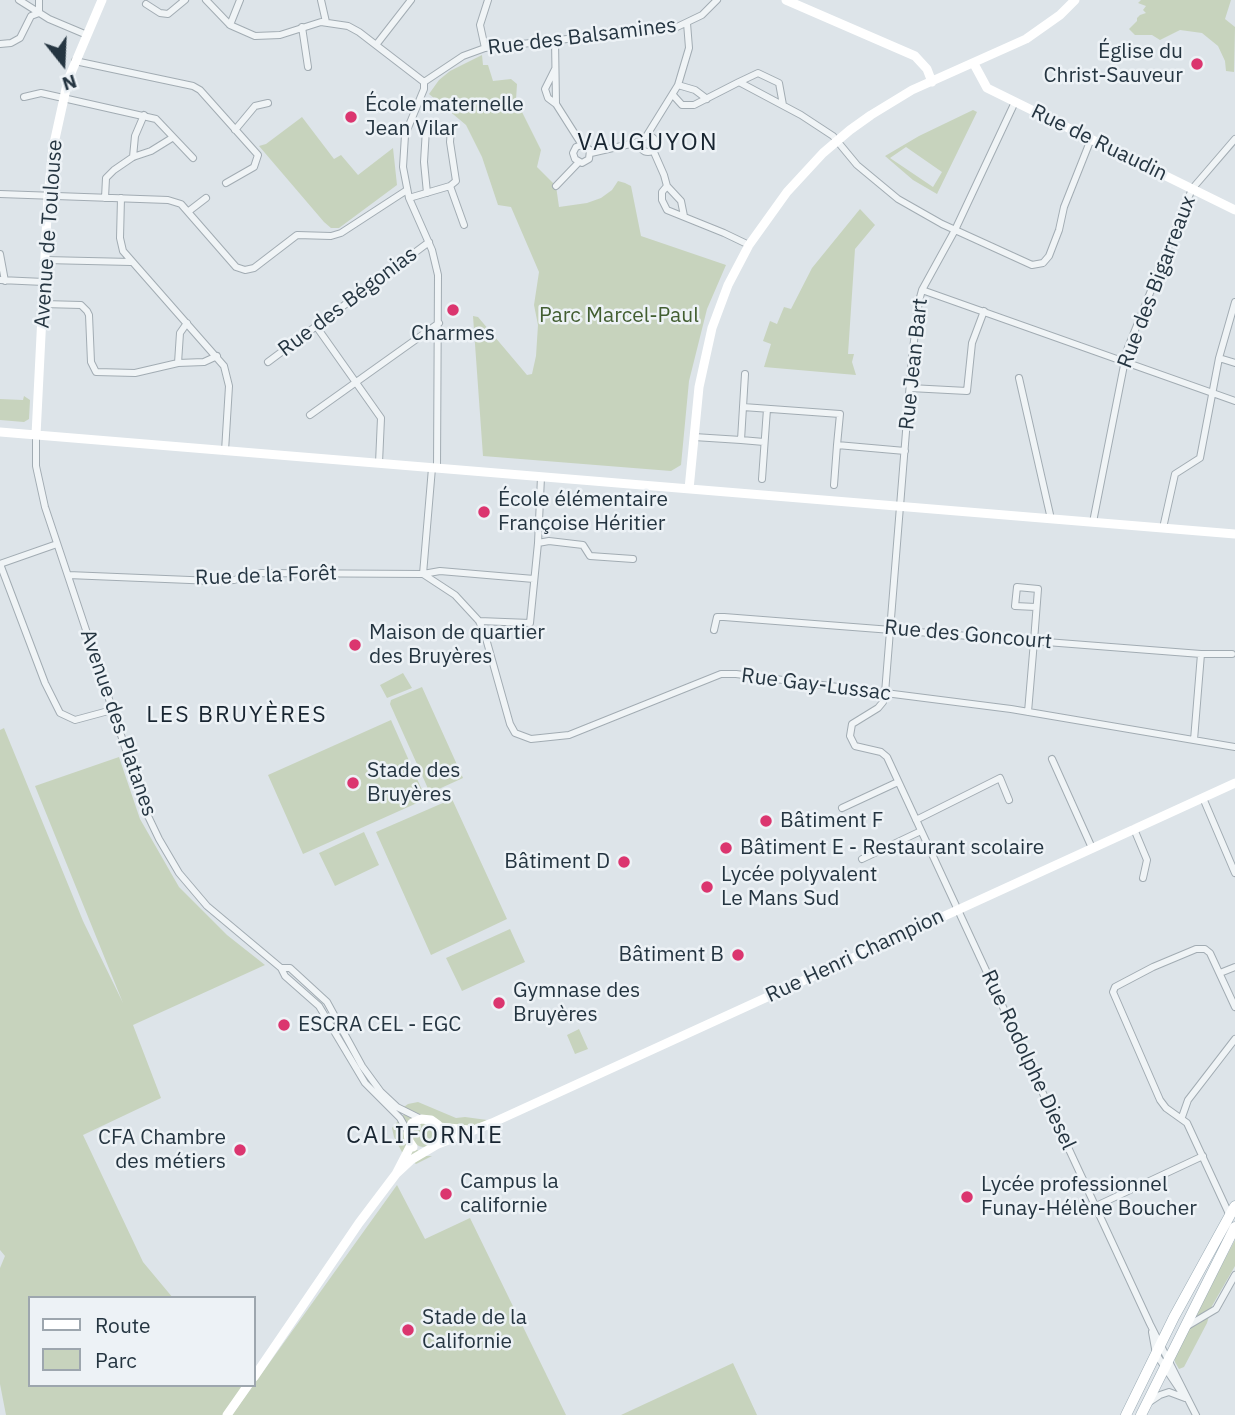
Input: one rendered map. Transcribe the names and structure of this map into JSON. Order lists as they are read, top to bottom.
{
  "streets": {
    "street": [
      "Rue des Balsamines",
      "Rue de Ruaudin",
      "Avenue de Toulouse",
      "Rue des Bigarreaux",
      "Rue des Bégonias",
      "Rue Jean Bart",
      "Rue de la Forêt",
      "Rue des Goncourt",
      "Rue Gay-Lussac",
      "Avenue des Platanes",
      "Rue Henri Champion",
      "Rue Rodolphe Diesel"
    ]
  },
  "crossings": [
    ["Rue de Ruaudin", "Rue des Bigarreaux"],
    ["Rue de Ruaudin", "Rue Jean Bart"],
    ["Avenue de Toulouse", "Avenue des Platanes"],
    ["Rue Jean Bart", "Rue des Goncourt"],
    ["Rue Jean Bart", "Rue Gay-Lussac"],
    ["Rue Jean Bart", "Rue Rodolphe Diesel"],
    ["Rue de la Forêt", "Rue Gay-Lussac"],
    ["Rue de la Forêt", "Avenue des Platanes"],
    ["Rue Gay-Lussac", "Rue Rodolphe Diesel"],
    ["Avenue des Platanes", "Rue Henri Champion"],
    ["Rue Henri Champion", "Rue Rodolphe Diesel"]
  ],
  "districts": ["VAUGUYON", "LES BRUYÈRES", "CALIFORNIE"],
  "parks": ["Parc Marcel-Paul"],
  "places": [
    "Église du Christ-Sauveur",
    "École maternelle Jean Vilar",
    "Charmes",
    "École élémentaire Françoise Héritier",
    "Maison de quartier des Bruyères",
    "Stade des Bruyères",
    "Bâtiment F",
    "Bâtiment E - Restaurant scolaire",
    "Bâtiment D",
    "Lycée polyvalent Le Mans Sud",
    "Bâtiment B",
    "Gymnase des Bruyères",
    "ESCRA CEL - EGC",
    "CFA Chambre des métiers",
    "Campus la californie",
    "Lycée professionnel Funay-Hélène Boucher",
    "Stade de la Californie"
  ],
  "legend": ["Route", "Parc"],
  "north": "bottom"
}
